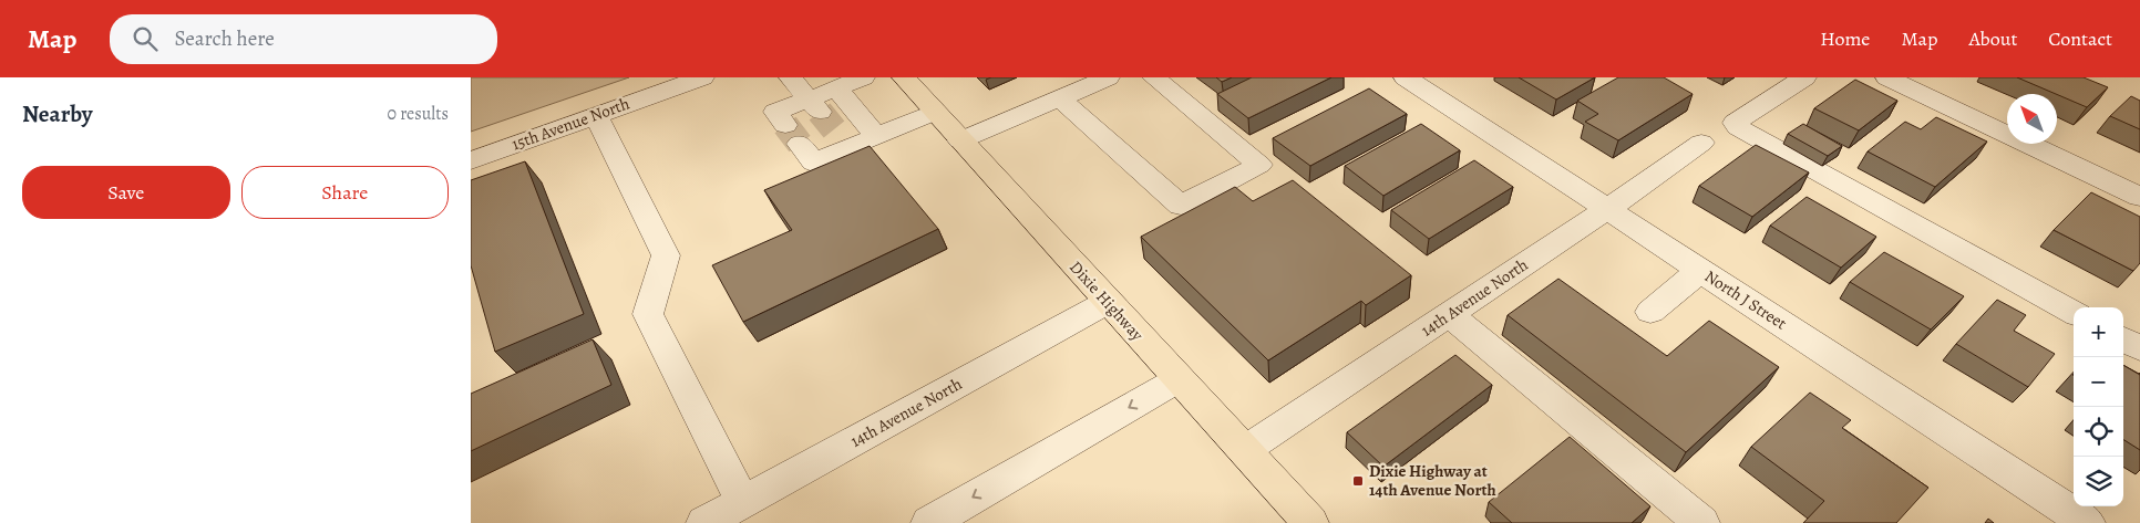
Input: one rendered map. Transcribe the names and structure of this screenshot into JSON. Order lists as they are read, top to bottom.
{
  "streets": {
    "main road": ["Dixie Highway"],
    "street": ["15th Avenue North", "14th Avenue North", "North J Street"]
  },
  "crossings": [
    ["14th Avenue North", "North J Street"],
    ["14th Avenue North", "Dixie Highway"]
  ],
  "places": {
    "transit": ["Dixie Highway at 14th Avenue North"]
  },
  "north": "top left",
  "page": {
    "header": "Map",
    "search": "Search here",
    "nav": [
      "Home",
      "Map",
      "About",
      "Contact"
    ],
    "heading": ["Nearby", "0 results"],
    "buttons": ["Save", "Share"],
    "map_buttons": ["+", "−"]
  }
}
